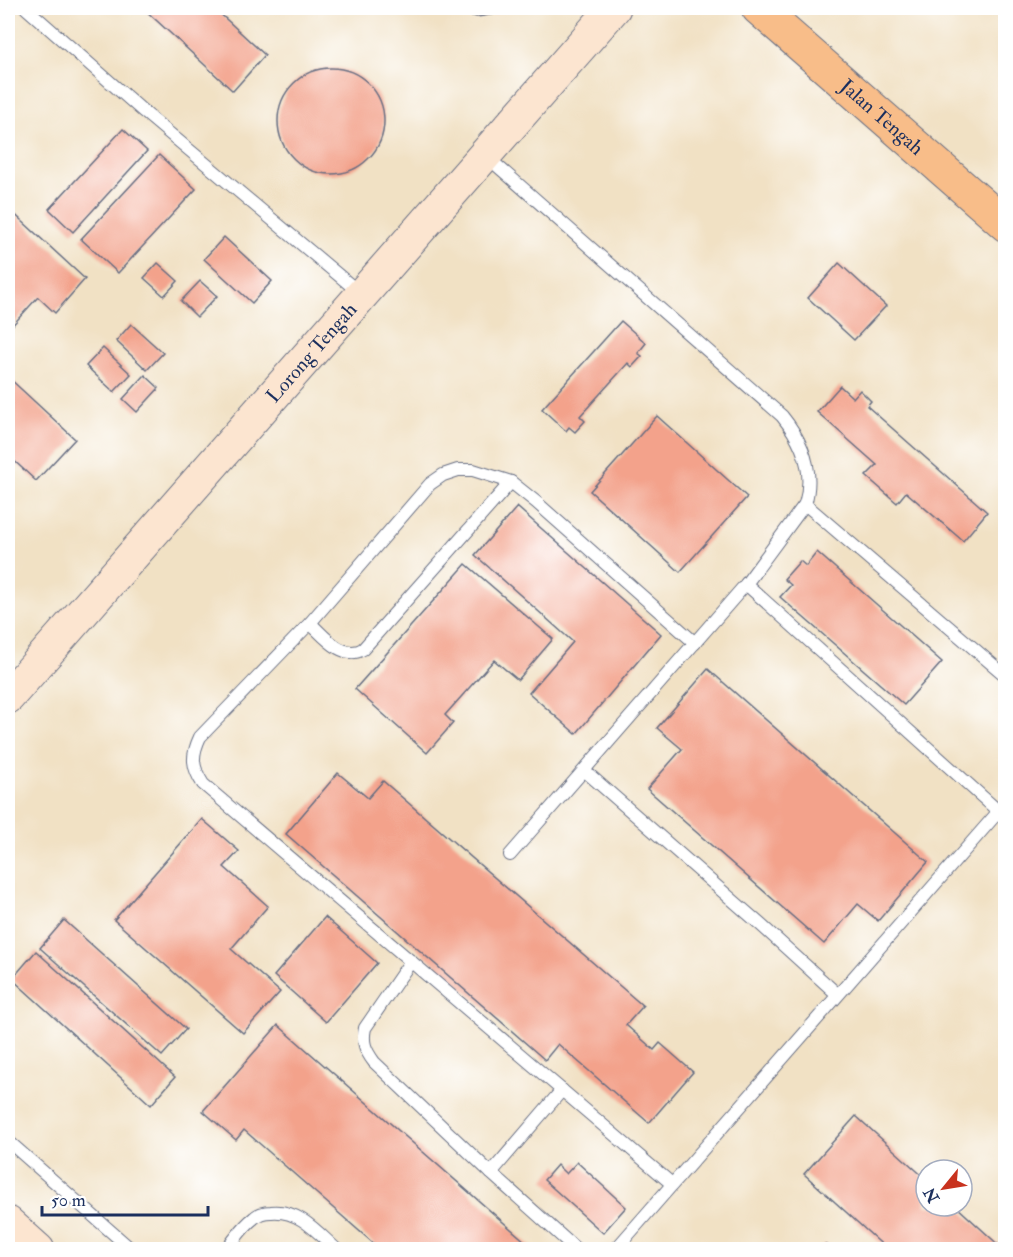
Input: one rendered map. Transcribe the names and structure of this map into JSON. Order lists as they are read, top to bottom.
{
  "streets": {
    "main road": ["Jalan Tengah"],
    "street": ["Lorong Tengah"]
  },
  "scale_bar": "50 m",
  "north": "bottom left"
}
